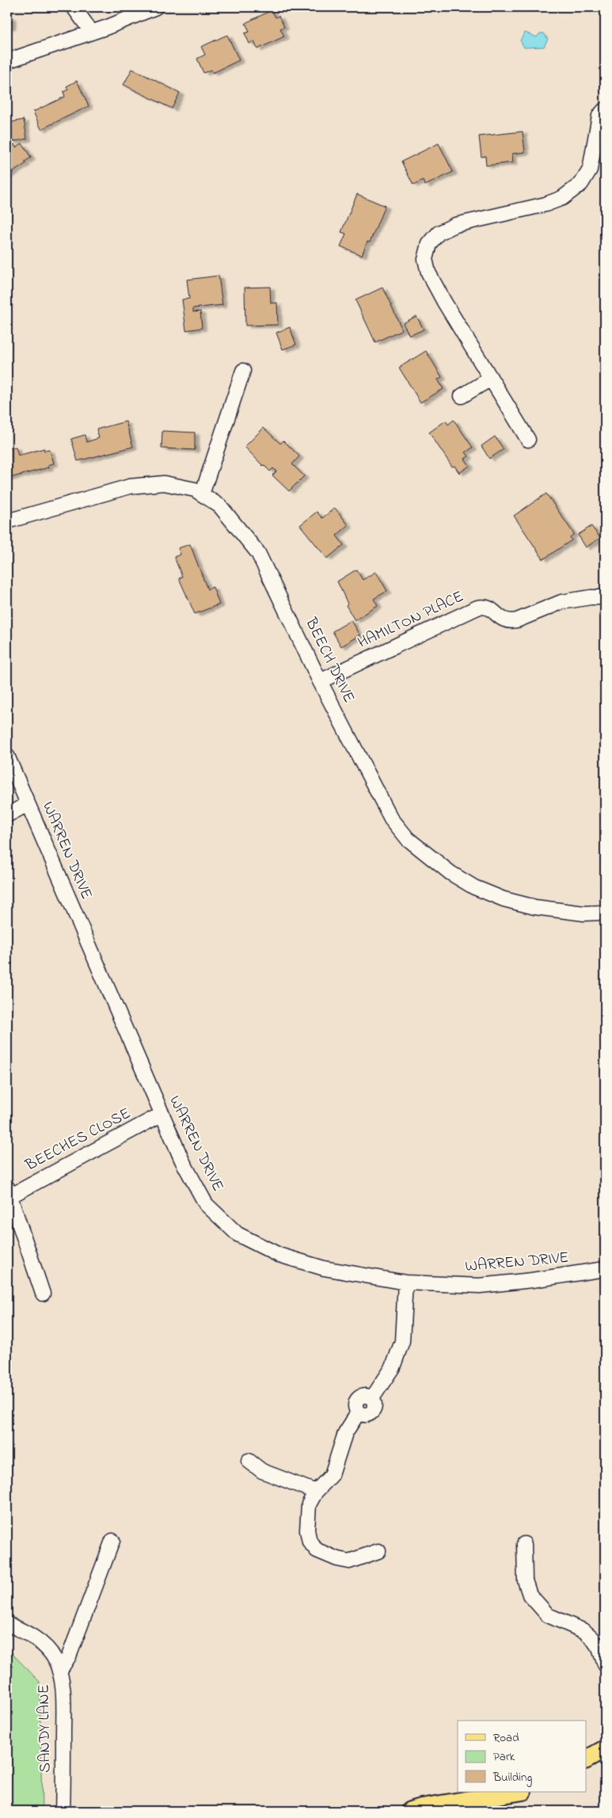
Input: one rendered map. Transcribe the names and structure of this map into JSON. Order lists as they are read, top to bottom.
{
  "streets": {
    "street": [
      "HAMILTON PLACE",
      "BEECH DRIVE",
      "WARREN DRIVE",
      "BEECHES CLOSE",
      "SANDY LANE"
    ]
  },
  "crossings": [
    ["HAMILTON PLACE", "BEECH DRIVE"],
    ["WARREN DRIVE", "BEECHES CLOSE"]
  ],
  "legend": ["Road", "Park", "Building"]
}
